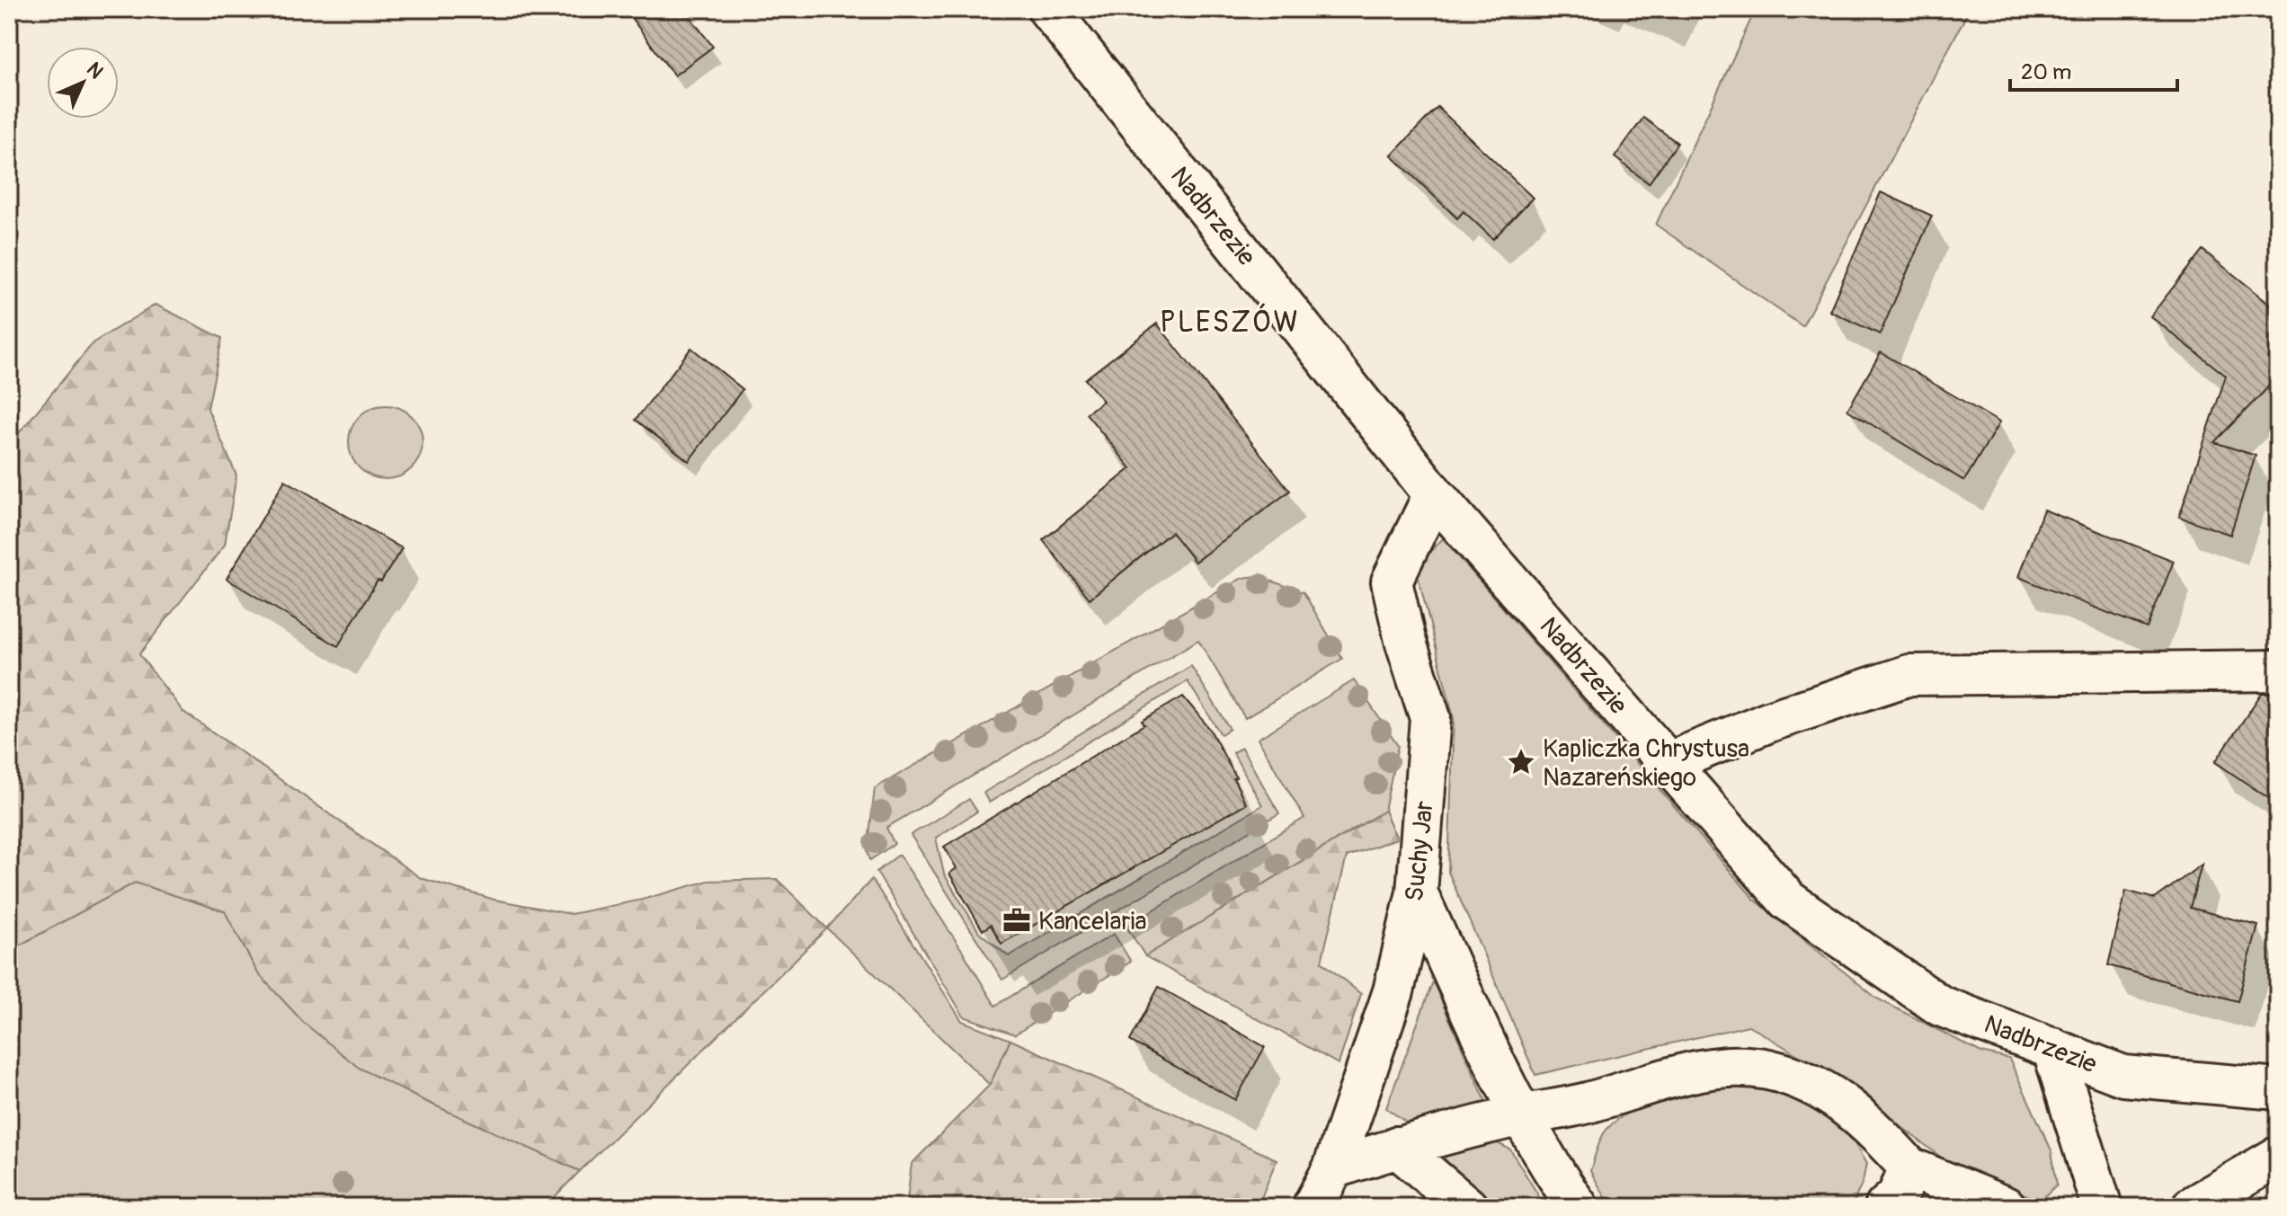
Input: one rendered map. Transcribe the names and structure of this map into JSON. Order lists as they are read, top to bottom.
{
  "streets": {
    "street": ["Nadbrzezie", "Suchy Jar"]
  },
  "crossings": [
    ["Nadbrzezie", "Suchy Jar"]
  ],
  "districts": ["PLESZÓW"],
  "places": {
    "place": ["Kapliczka Chrystusa Nazareńskiego"],
    "office": ["Kancelaria"]
  },
  "scale_bar": "20 m",
  "north": "top right"
}
